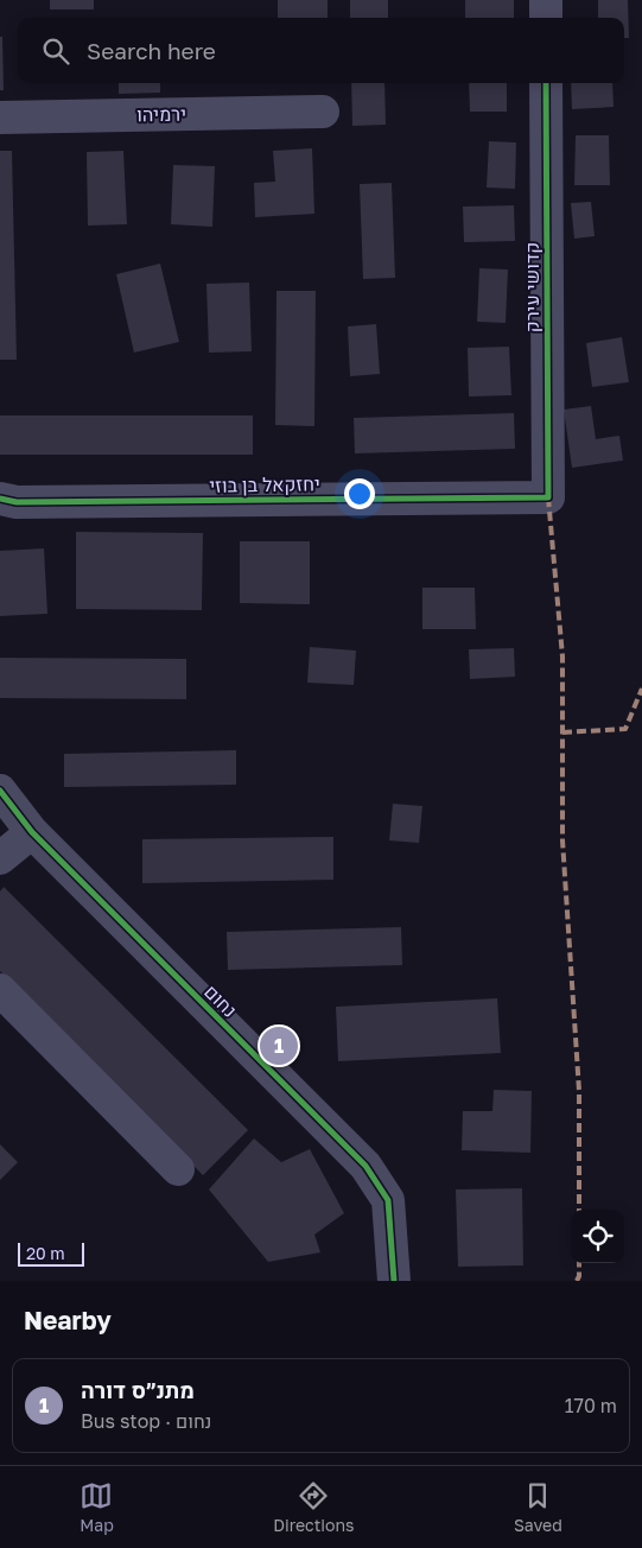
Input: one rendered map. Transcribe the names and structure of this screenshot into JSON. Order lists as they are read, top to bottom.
{
  "streets": {
    "street": [
      "ירמיהו",
      "קדושי עירק",
      "יחזקאל בן בוזי",
      "נחום"
    ]
  },
  "crossings": [
    ["קדושי עירק", "יחזקאל בן בוזי"]
  ],
  "scale_bar": "20 m",
  "page": {
    "search": "Search here",
    "pins": "1",
    "scale": "20 m",
    "heading": "Nearby",
    "list": [
      {
        "mark": "1",
        "name": "מתנ״ס דורה",
        "note": "Bus stop · נחום",
        "value": "170 m"
      }
    ],
    "nav": ["Map", "Directions", "Saved"]
  }
}
